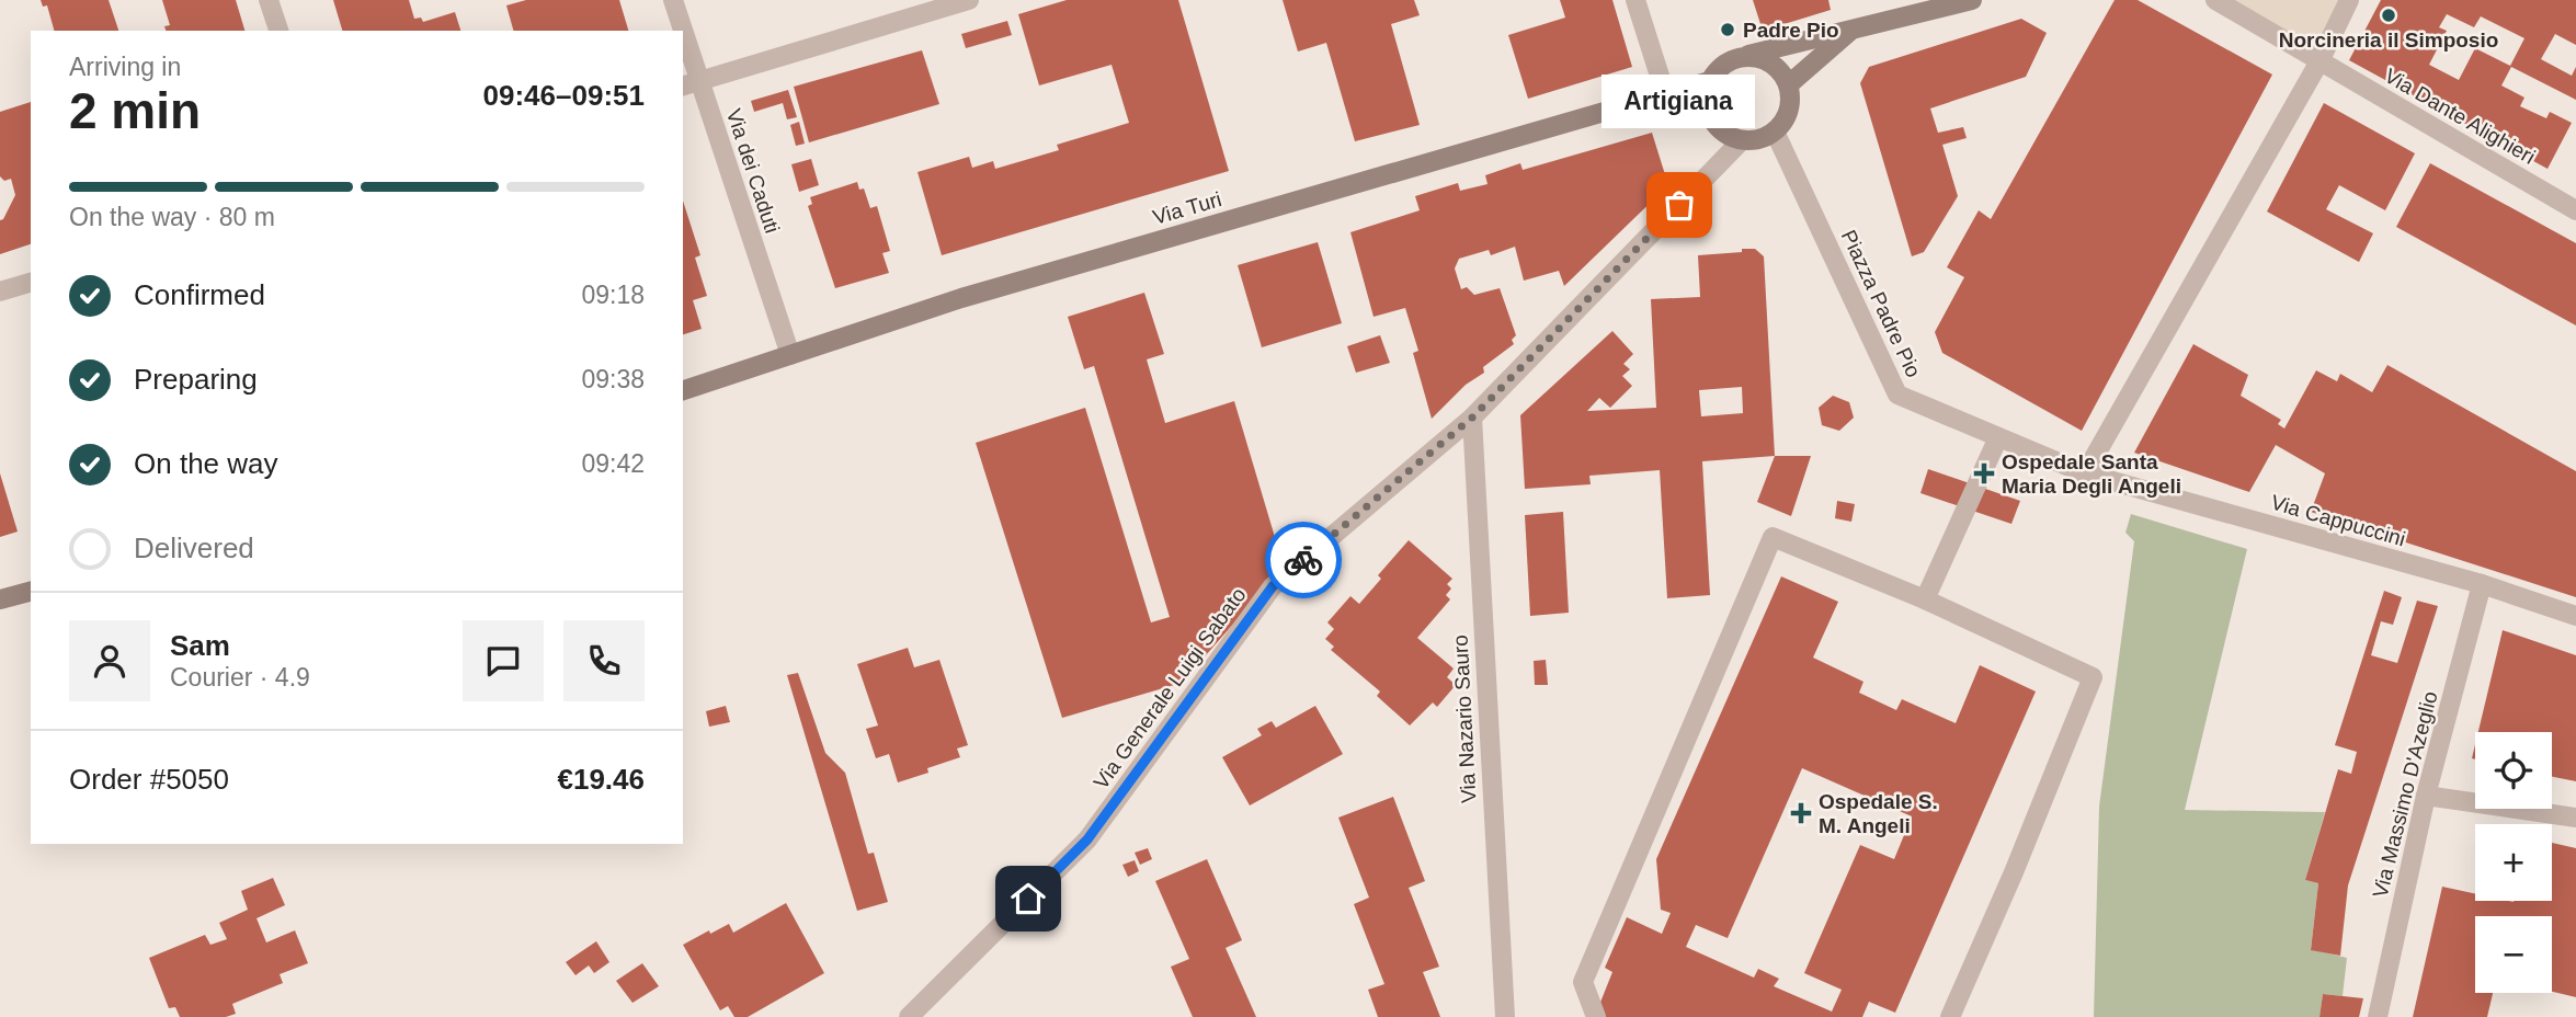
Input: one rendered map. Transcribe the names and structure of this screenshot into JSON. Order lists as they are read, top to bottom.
{
  "streets": {
    "street": [
      "Via Dante Alighieri",
      "Via dei Caduti",
      "Via Turi",
      "Piazza Padre Pio",
      "Via Cappuccini",
      "Via Generale Luigi Sabato",
      "Via Nazario Sauro",
      "Via Massimo D'Azeglio"
    ]
  },
  "crossings": [
    ["Via dei Caduti", "Via Turi"],
    ["Via Turi", "Piazza Padre Pio"],
    ["Via Turi", "Via Generale Luigi Sabato"],
    ["Piazza Padre Pio", "Via Cappuccini"],
    ["Piazza Padre Pio", "Via Generale Luigi Sabato"],
    ["Via Cappuccini", "Via Massimo D'Azeglio"],
    ["Via Generale Luigi Sabato", "Via Nazario Sauro"]
  ],
  "places": {
    "other": ["Norcineria il Simposio", "Padre Pio", "Artigiana"],
    "health": ["Ospedale Santa Maria Degli Angeli", "Ospedale S. M. Angeli"]
  },
  "page": {
    "heading": ["2 min", "Arriving in", "09:46–09:51"],
    "panel": [
      "Sam",
      "Courier · 4.9",
      "Order #5050",
      "€19.46"
    ],
    "bubble": "Artigiana",
    "bar": "On the way · 80 m",
    "list": [
      ["Confirmed", "09:18"],
      ["Preparing", "09:38"],
      ["On the way", "09:42"],
      "Delivered"
    ],
    "map_buttons": ["+", "−"]
  }
}
